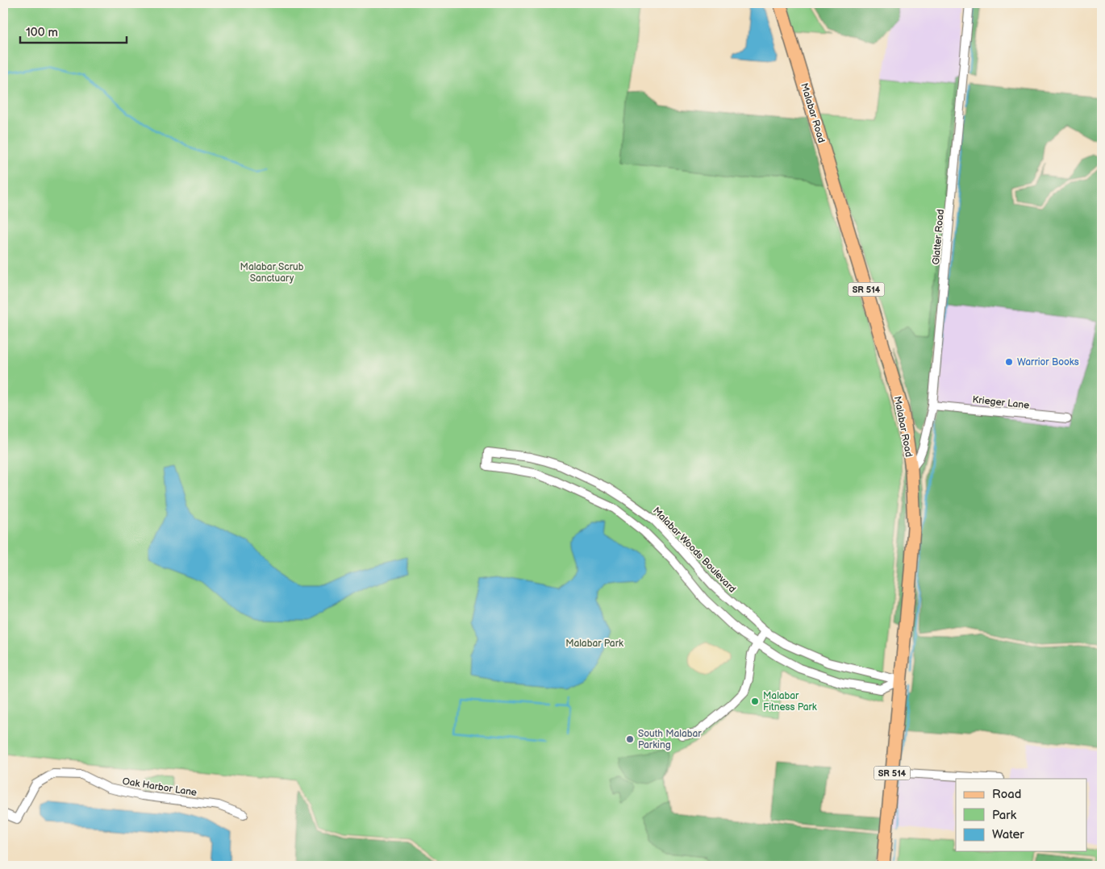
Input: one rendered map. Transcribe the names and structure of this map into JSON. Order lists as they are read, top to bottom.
{
  "streets": {
    "main road": ["Malabar Road", "SR 514"],
    "street": [
      "Glatter Road",
      "Krieger Lane",
      "Malabar Woods Boulevard",
      "Oak Harbor Lane"
    ]
  },
  "crossings": [
    ["Malabar Road", "Glatter Road"],
    ["Malabar Road", "Malabar Woods Boulevard"],
    ["Glatter Road", "Krieger Lane"]
  ],
  "parks": ["Malabar Scrub Sanctuary", "Malabar Park"],
  "places": ["Warrior Books", "Malabar Fitness Park", "South Malabar Parking"],
  "legend": ["Road", "Park", "Water"],
  "scale_bar": "100 m"
}
